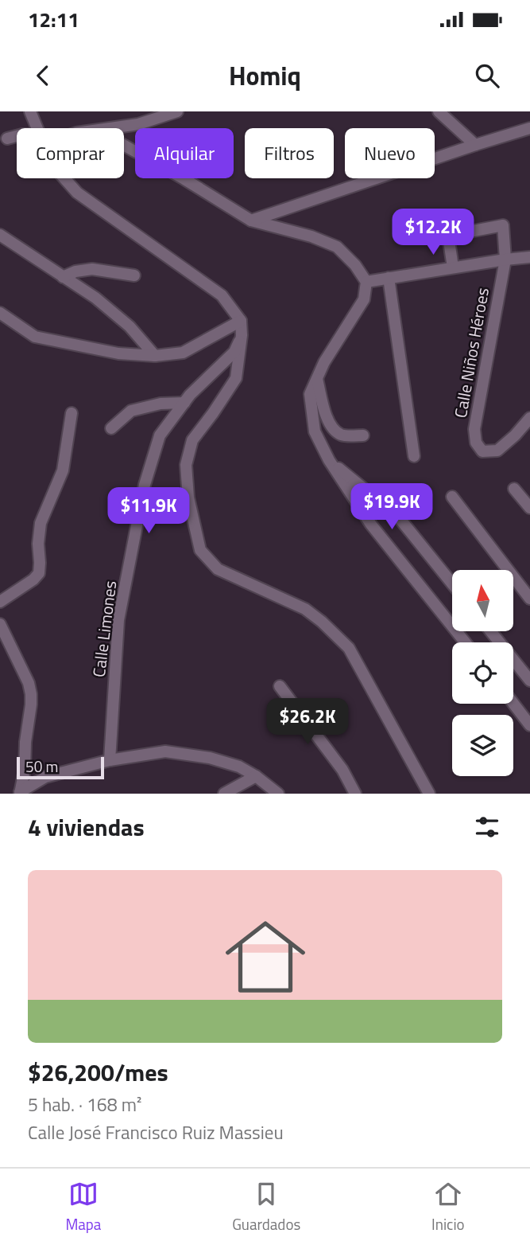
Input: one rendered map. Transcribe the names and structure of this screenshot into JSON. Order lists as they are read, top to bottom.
{
  "streets": {
    "street": ["Calle Niños Héroes", "Calle Limones"]
  },
  "scale_bar": "50 m",
  "north": "top",
  "page": {
    "status": "12:11",
    "header": "Homiq",
    "chip": [
      "Comprar",
      "Alquilar",
      "Filtros",
      "Nuevo"
    ],
    "price": [
      "$12.2K",
      "$19.9K",
      "$11.9K",
      "$26.2K"
    ],
    "scale": "50 m",
    "heading": "4 viviendas",
    "list": [
      {
        "name": "$26,200/mes",
        "note": "5 hab. · 168 m² · Calle José Francisco Ruiz Massieu"
      }
    ],
    "tabs": ["Mapa", "Guardados", "Inicio"]
  }
}
